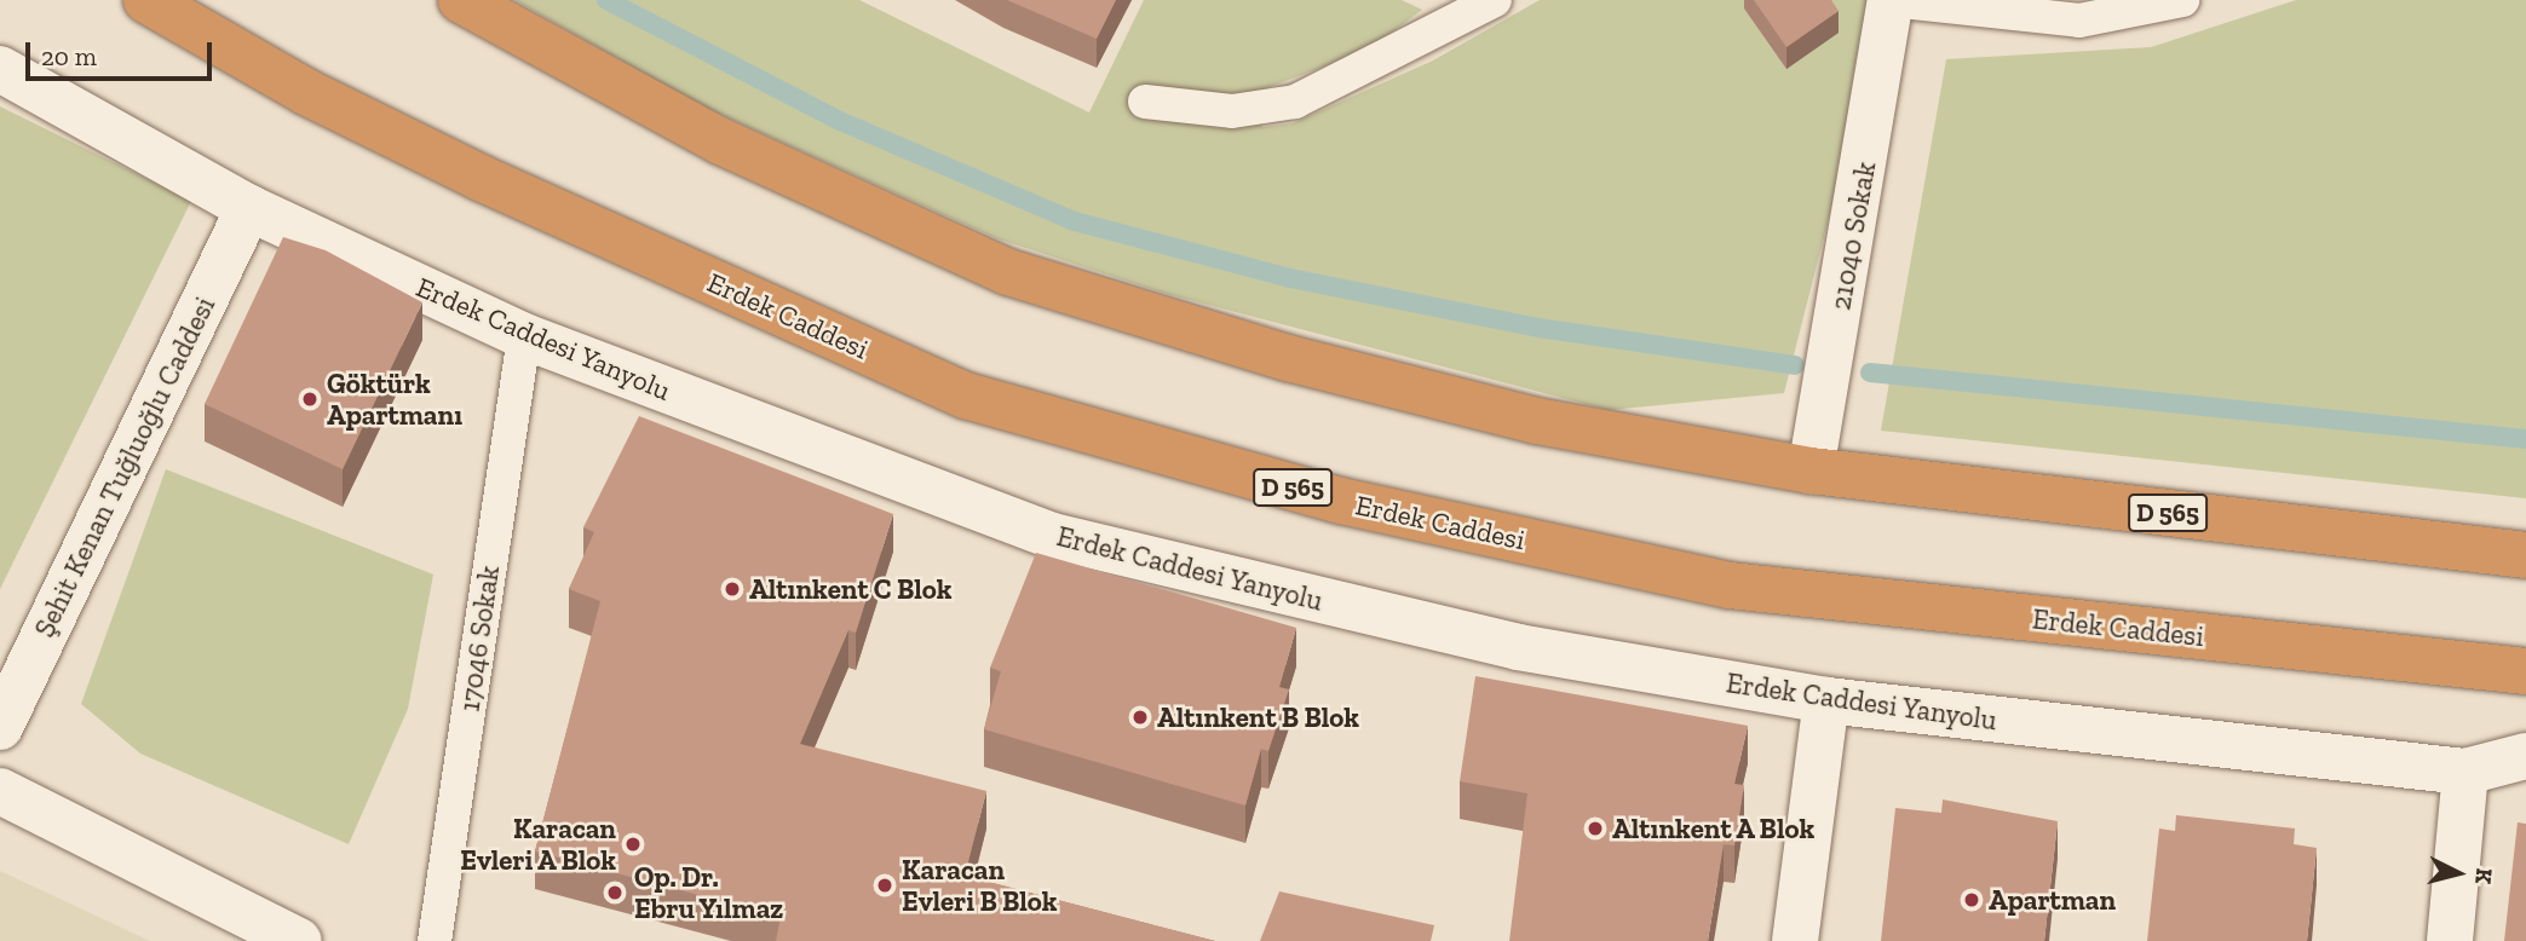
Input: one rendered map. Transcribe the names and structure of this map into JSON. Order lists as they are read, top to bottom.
{
  "streets": {
    "highway": ["Erdek Caddesi", "D 565"],
    "street": ["21040 Sokak", "Erdek Caddesi Yanyolu", "Şehit Kenan Tuğluoğlu Caddesi"],
    "lane": ["17046 Sokak"]
  },
  "crossings": [
    ["21040 Sokak", "D 565"],
    ["Erdek Caddesi Yanyolu", "Şehit Kenan Tuğluoğlu Caddesi"],
    ["Erdek Caddesi Yanyolu", "17046 Sokak"]
  ],
  "places": [
    "Göktürk Apartmanı",
    "Altınkent C Blok",
    "Altınkent B Blok",
    "Altınkent A Blok",
    "Karacan Evleri A Blok",
    "Karacan Evleri B Blok",
    "Op. Dr. Ebru Yılmaz",
    "Apartman"
  ],
  "scale_bar": "20 m",
  "north": "right"
}
